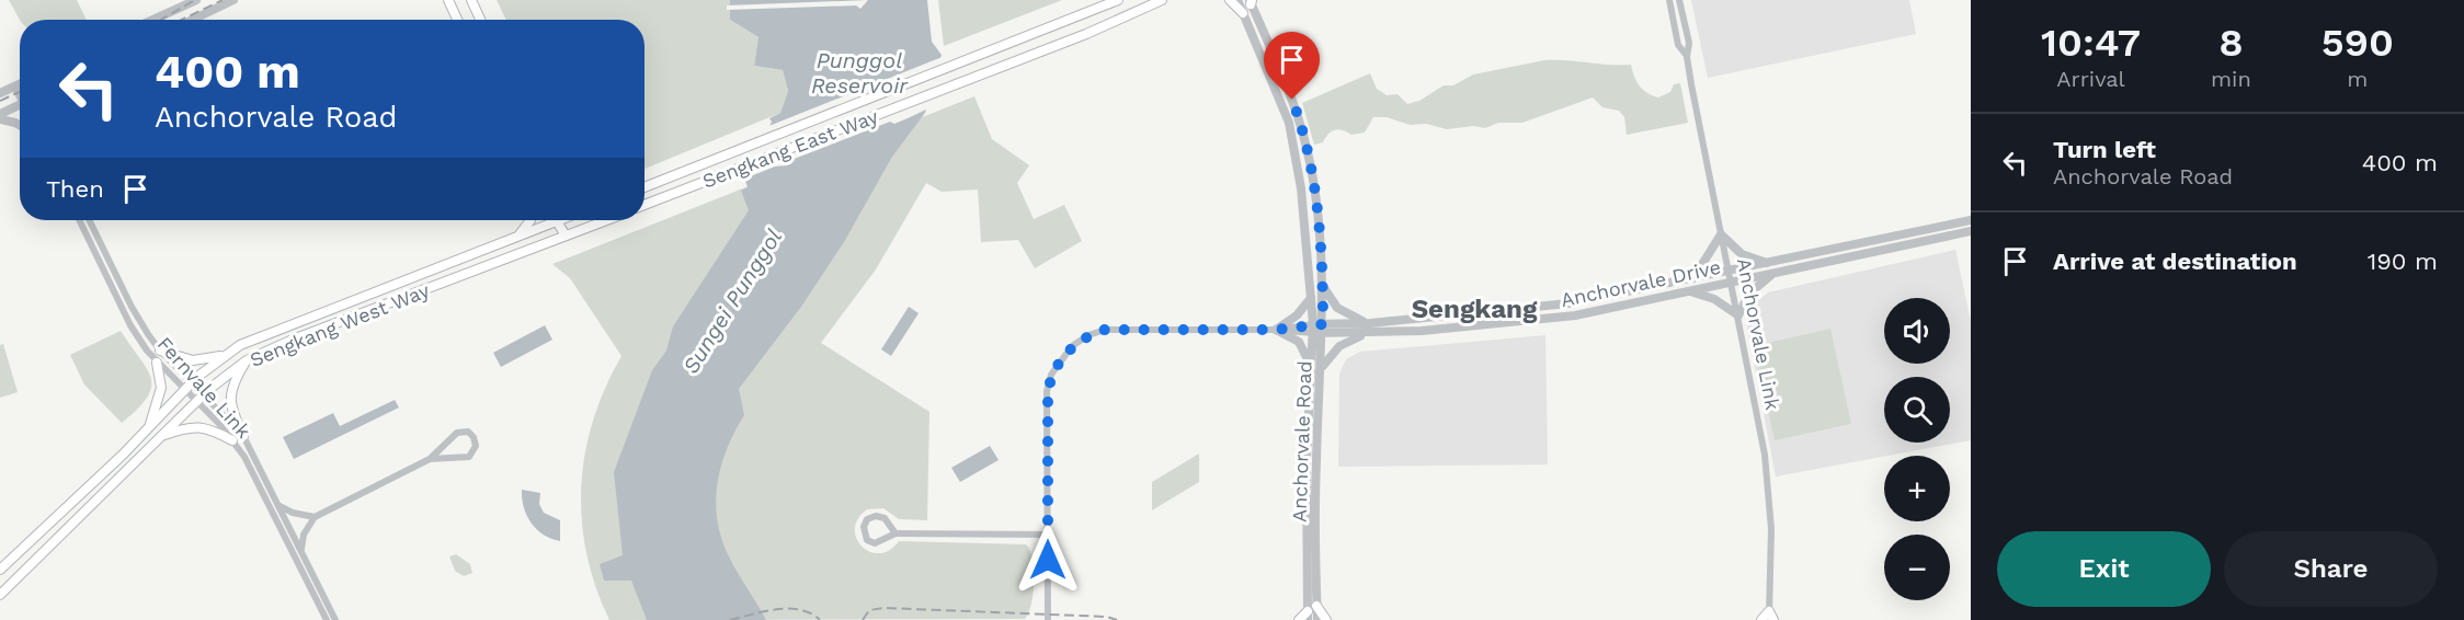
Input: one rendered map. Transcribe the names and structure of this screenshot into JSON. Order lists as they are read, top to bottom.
{
  "streets": {
    "main road": ["Sengkang East Way", "Sengkang West Way"],
    "street": [
      "Anchorvale Drive",
      "Anchorvale Link",
      "Fernvale Link",
      "Anchorvale Road"
    ]
  },
  "crossings": [
    ["Anchorvale Drive", "Anchorvale Link"],
    ["Anchorvale Drive", "Anchorvale Road"],
    ["Sengkang West Way", "Fernvale Link"]
  ],
  "districts": ["Sengkang"],
  "water": ["Punggol Reservoir", "Sungei Punggol"],
  "page": {
    "eta": [
      "10:47",
      "Arrival",
      "8",
      "min",
      "590",
      "m"
    ],
    "turn": ["400 m", "Anchorvale Road"],
    "list": [
      {
        "name": "Turn left",
        "note": "Anchorvale Road",
        "value": "400 m"
      },
      {
        "name": "Arrive at destination",
        "value": "190 m"
      }
    ],
    "then": "Then",
    "map_buttons": ["+", "−"],
    "buttons": ["Exit", "Share"]
  }
}
